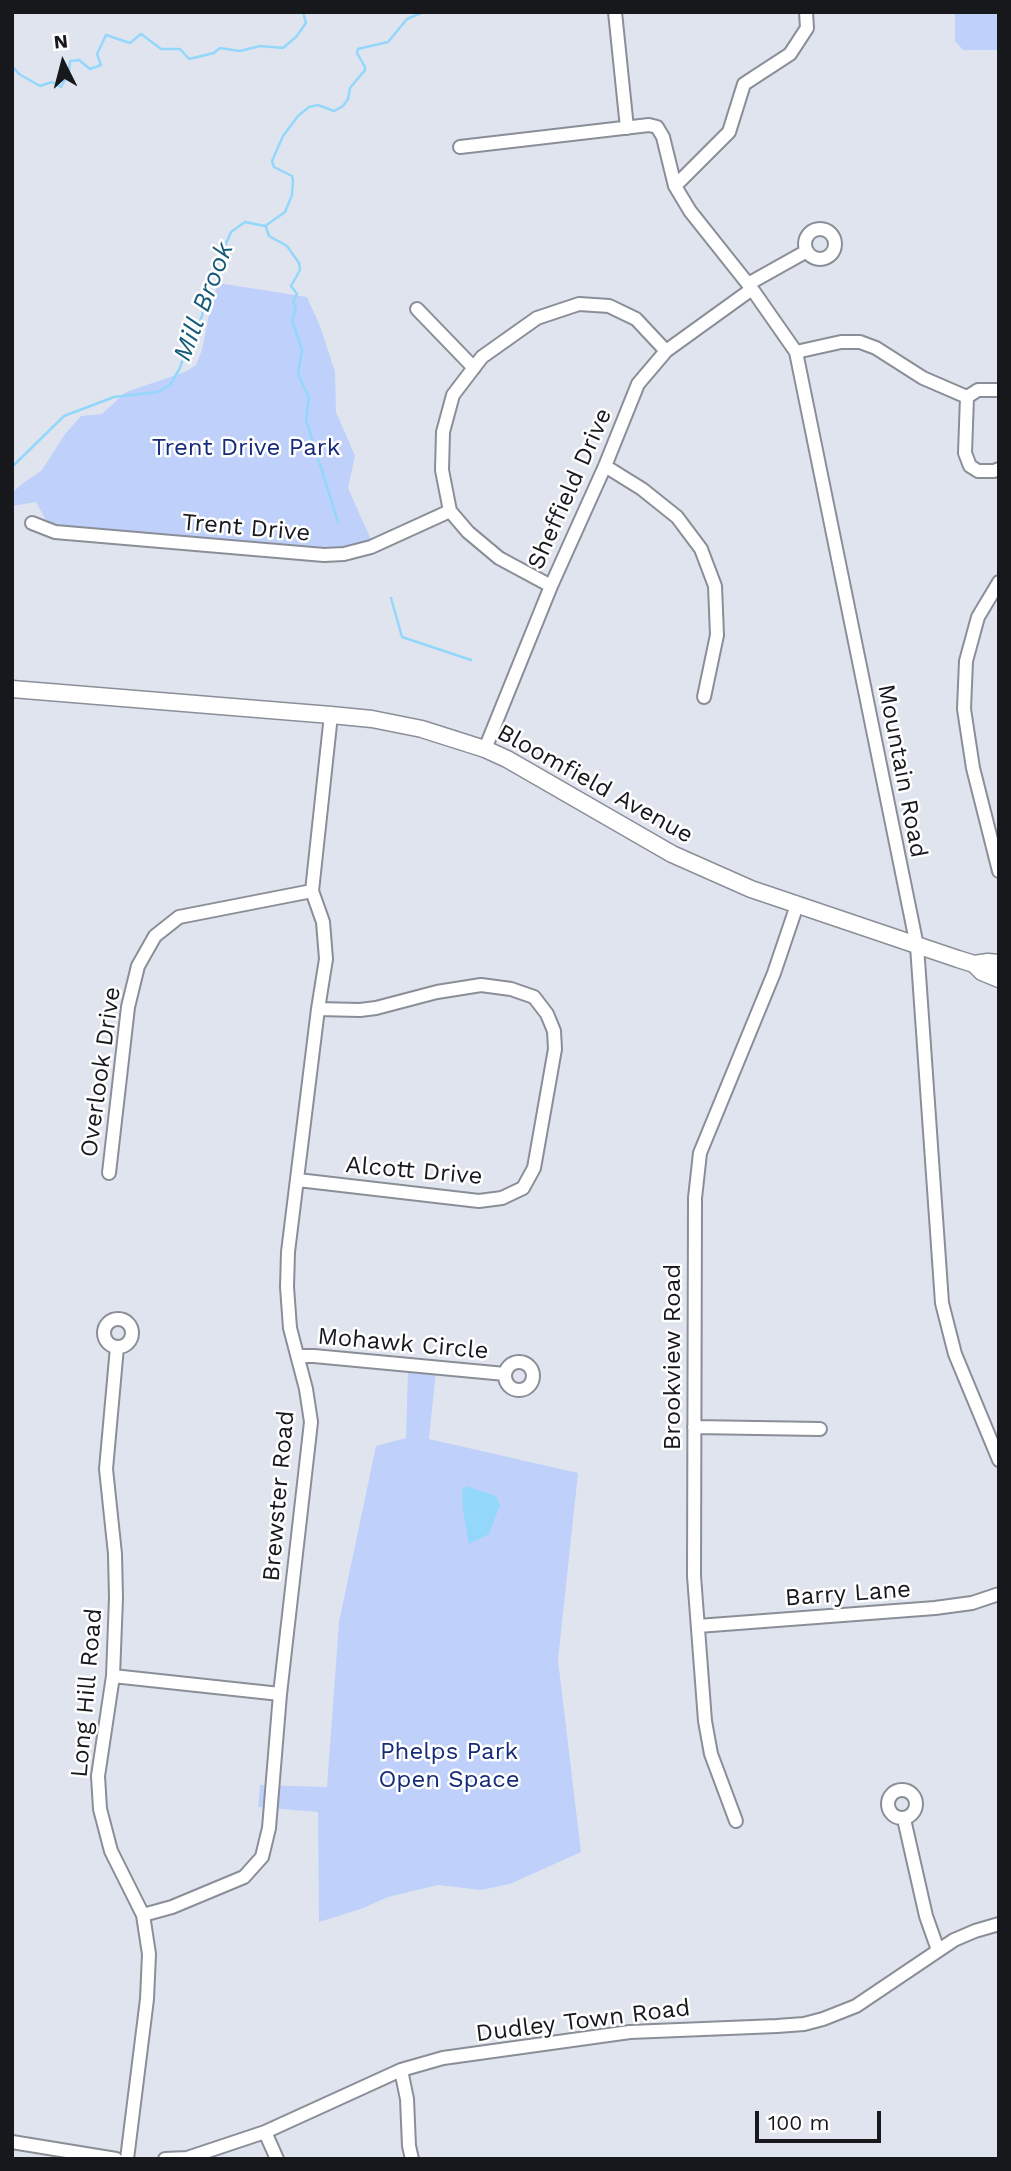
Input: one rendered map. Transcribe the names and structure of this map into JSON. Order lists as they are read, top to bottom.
{
  "streets": {
    "main road": ["Bloomfield Avenue"],
    "street": [
      "Sheffield Drive",
      "Trent Drive",
      "Mountain Road",
      "Overlook Drive",
      "Alcott Drive",
      "Mohawk Circle",
      "Brookview Road",
      "Brewster Road",
      "Barry Lane",
      "Long Hill Road",
      "Dudley Town Road"
    ]
  },
  "crossings": [
    ["Sheffield Drive", "Mountain Road"],
    ["Sheffield Drive", "Bloomfield Avenue"],
    ["Mountain Road", "Bloomfield Avenue"],
    ["Bloomfield Avenue", "Brookview Road"],
    ["Bloomfield Avenue", "Brewster Road"],
    ["Overlook Drive", "Brewster Road"],
    ["Alcott Drive", "Brewster Road"],
    ["Mohawk Circle", "Brewster Road"],
    ["Brookview Road", "Barry Lane"],
    ["Brewster Road", "Long Hill Road"]
  ],
  "water": ["Mill Brook"],
  "parks": ["Trent Drive Park", "Phelps Park Open Space"],
  "scale_bar": "100 m",
  "north": "top"
}
